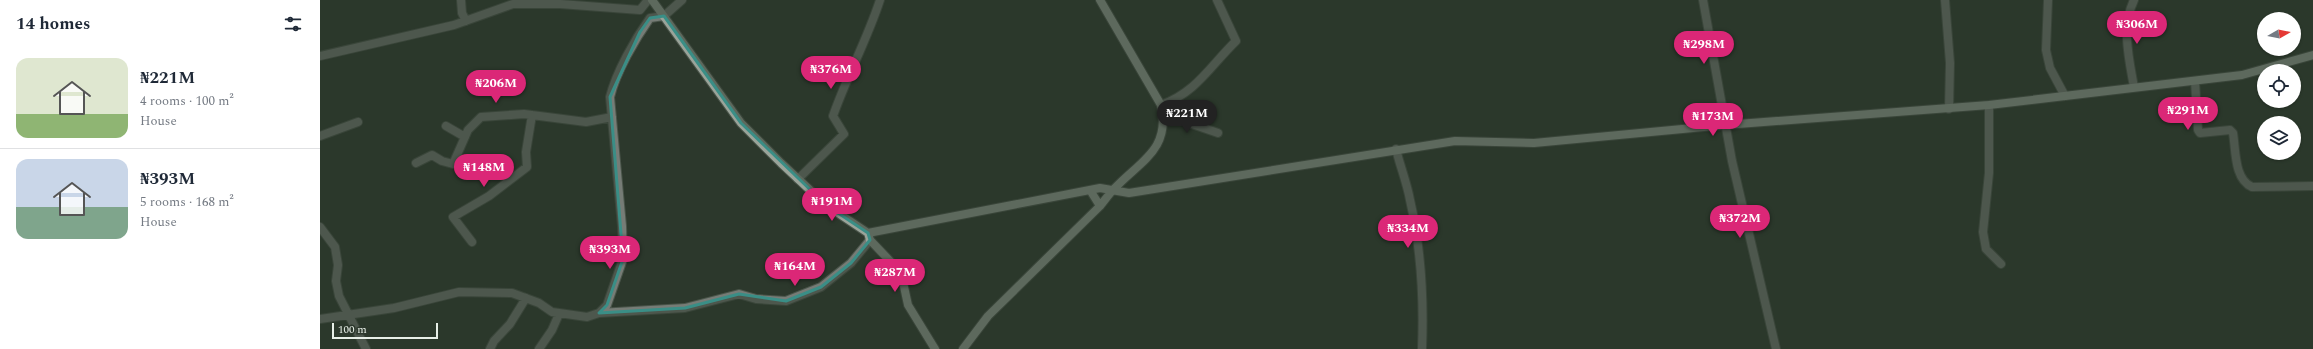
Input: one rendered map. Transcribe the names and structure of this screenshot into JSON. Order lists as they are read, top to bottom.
{
  "scale_bar": "100 m",
  "north": "right",
  "page": {
    "heading": "14 homes",
    "price": [
      "₦306M",
      "₦298M",
      "₦376M",
      "₦206M",
      "₦291M",
      "₦221M",
      "₦173M",
      "₦148M",
      "₦191M",
      "₦372M",
      "₦334M",
      "₦393M",
      "₦164M",
      "₦287M"
    ],
    "list": [
      {
        "name": "₦221M",
        "note": "4 rooms · 100 m² · House"
      },
      {
        "name": "₦393M",
        "note": "5 rooms · 168 m² · House"
      }
    ],
    "scale": "100 m"
  }
}
